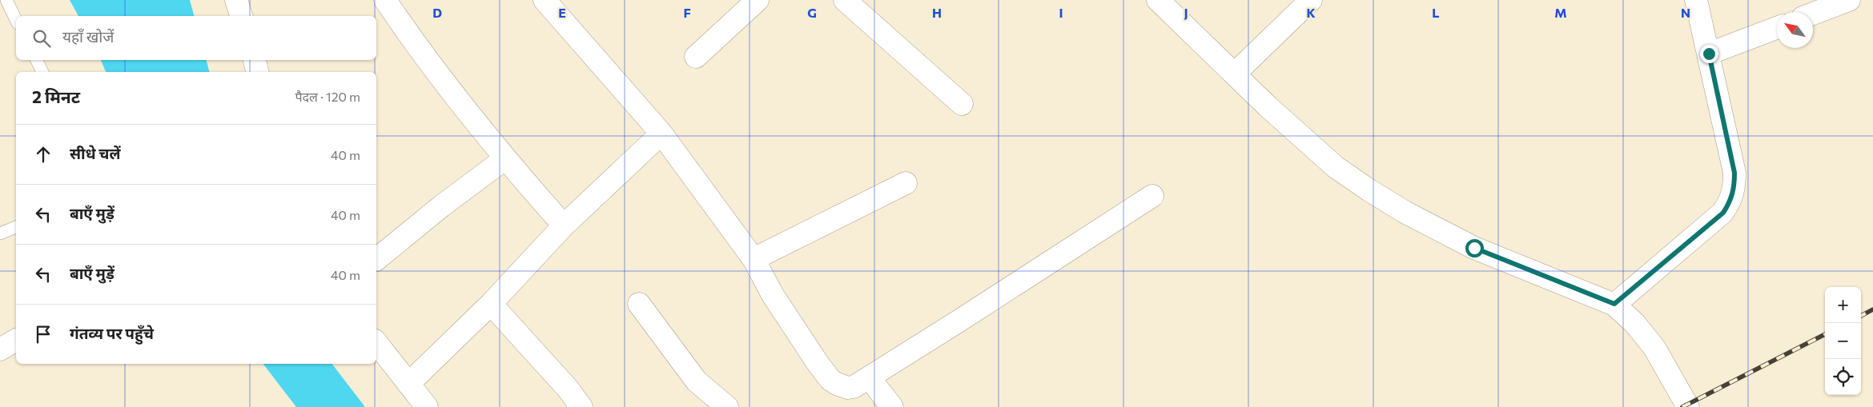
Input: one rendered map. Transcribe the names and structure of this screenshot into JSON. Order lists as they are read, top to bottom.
{
  "north": "top left",
  "page": {
    "search": "यहाँ खोजें",
    "heading": ["2 मिनट", "पैदल · 120 m"],
    "list": [
      ["सीधे चलें", "40 m"],
      ["बाएँ मुड़ें", "40 m"],
      ["बाएँ मुड़ें", "40 m"],
      "गंतव्य पर पहुँचे"
    ],
    "map_buttons": ["+", "−"]
  },
  "grid": {
    "columns": [
      "D",
      "E",
      "F",
      "G",
      "H",
      "I",
      "J",
      "K",
      "L",
      "M",
      "N"
    ]
  }
}
